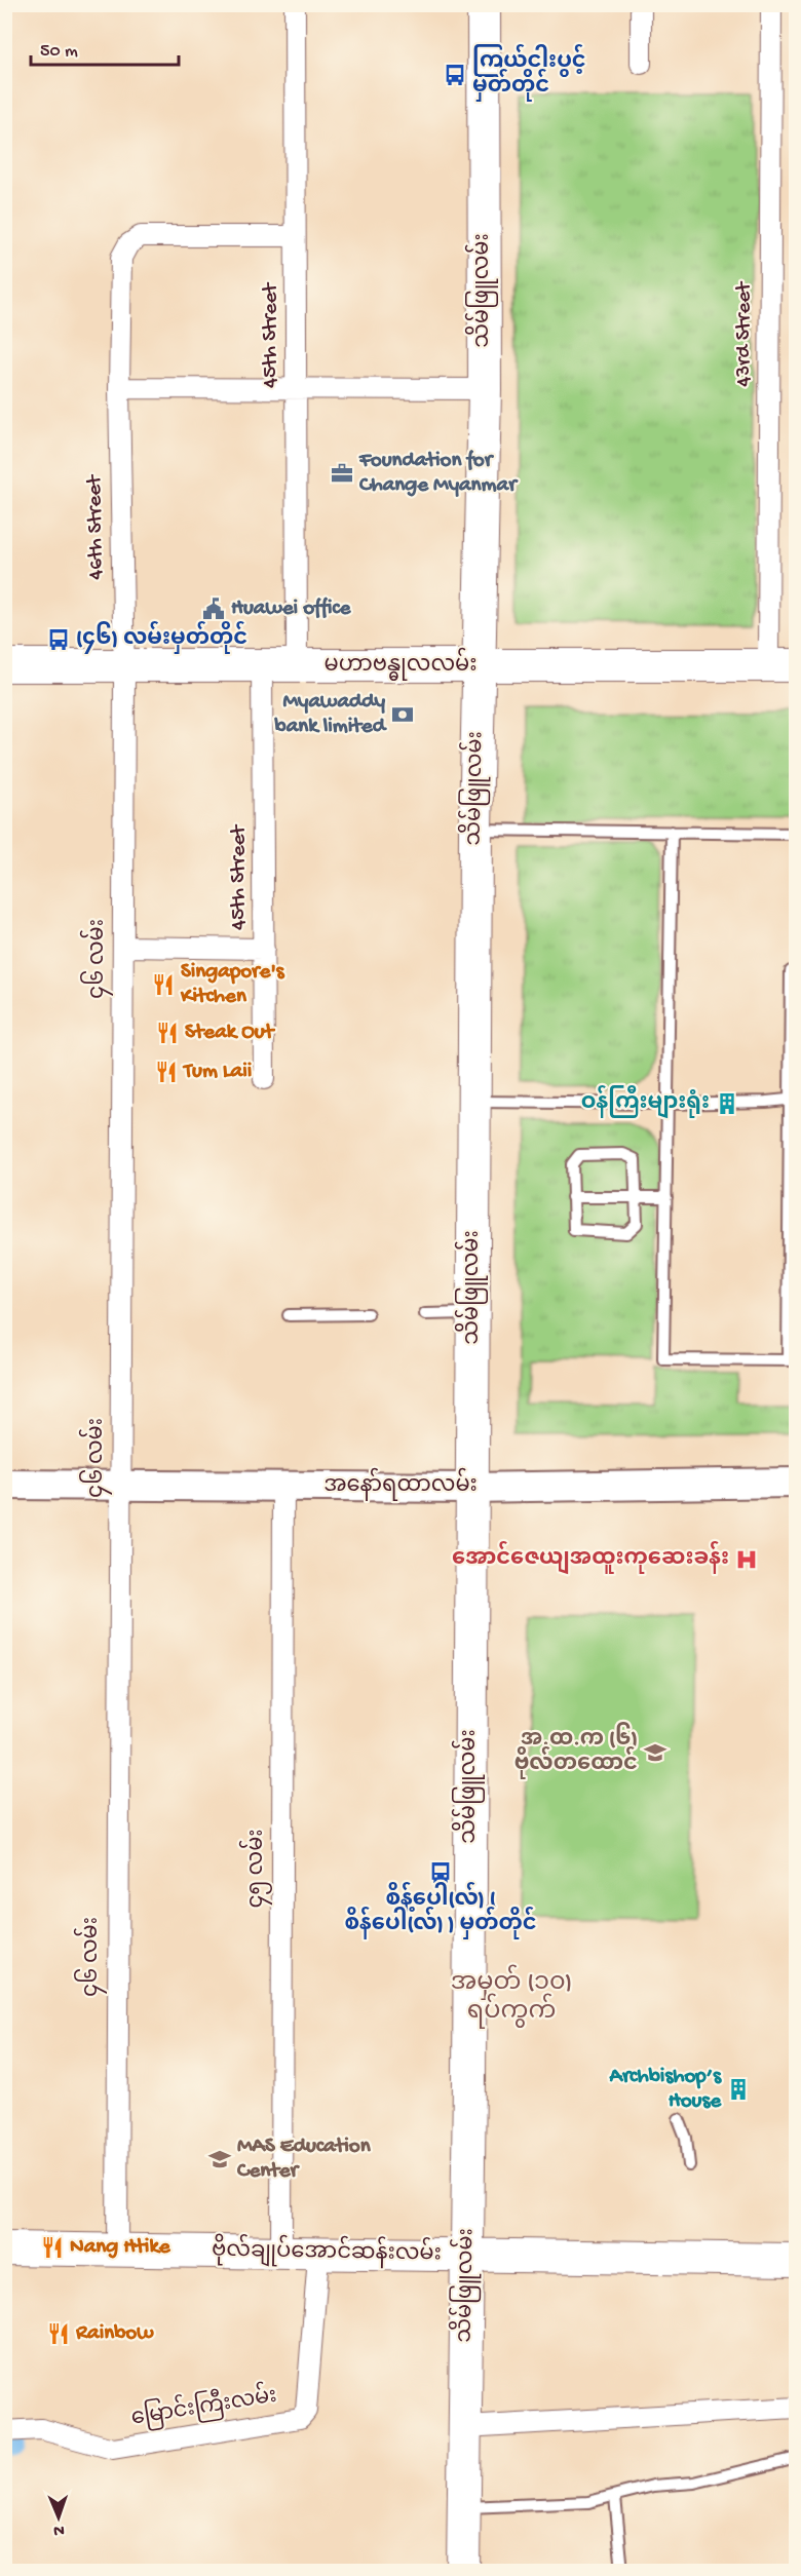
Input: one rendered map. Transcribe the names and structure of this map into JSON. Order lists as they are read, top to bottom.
{
  "streets": {
    "main road": [
      "သိမ်ဖြူလမ်း",
      "မဟာဗန္ဓုလလမ်း",
      "အနော်ရထာလမ်း",
      "ဗိုလ်ချုပ်အောင်ဆန်းလမ်း"
    ],
    "street": [
      "43rd Street",
      "45th Street",
      "46th Street",
      "၄၆ လမ်း",
      "၄၅ လမ်း",
      "မြောင်းကြီးလမ်း"
    ]
  },
  "crossings": [
    ["သိမ်ဖြူလမ်း", "မဟာဗန္ဓုလလမ်း"],
    ["သိမ်ဖြူလမ်း", "အနော်ရထာလမ်း"],
    ["သိမ်ဖြူလမ်း", "ဗိုလ်ချုပ်အောင်ဆန်းလမ်း"],
    ["43rd Street", "မဟာဗန္ဓုလလမ်း"],
    ["45th Street", "46th Street"],
    ["45th Street", "မဟာဗန္ဓုလလမ်း"],
    ["45th Street", "၄၆ လမ်း"],
    ["46th Street", "မဟာဗန္ဓုလလမ်း"],
    ["46th Street", "၄၆ လမ်း"],
    ["မဟာဗန္ဓုလလမ်း", "၄၆ လမ်း"],
    ["၄၆ လမ်း", "အနော်ရထာလမ်း"],
    ["၄၆ လမ်း", "ဗိုလ်ချုပ်အောင်ဆန်းလမ်း"],
    ["အနော်ရထာလမ်း", "၄၅ လမ်း"],
    ["၄၅ လမ်း", "ဗိုလ်ချုပ်အောင်ဆန်းလမ်း"],
    ["ဗိုလ်ချုပ်အောင်ဆန်းလမ်း", "မြောင်းကြီးလမ်း"]
  ],
  "districts": ["အမှတ် (၁၀) ရပ်ကွက်"],
  "places": {
    "bus stop": ["ကြယ်ငါးပွင့် မှတ်တိုင်", "(၄၆) လမ်းမှတ်တိုင်", "စိန့်ပေါ(လ်) ( စိန်ပေါ(လ်) ) မှတ်တိုင်"],
    "office": ["Foundation for Change Myanmar"],
    "public building": ["Huawei office"],
    "bank": ["Myawaddy bank limited"],
    "restaurant": [
      "Singapore's Kitchen",
      "Steak Out",
      "Tum Laii",
      "Nang Htike",
      "Rainbow"
    ],
    "building": ["ဝန်ကြီးများရုံး", "Archbishop’s House"],
    "hospital": ["အောင်ဇေယျအထူးကုဆေးခန်း"],
    "school or university": ["အ.ထ.က (၆) ဗိုလ်တထောင်", "MAS Education Center"]
  },
  "scale_bar": "50 m",
  "north": "bottom"
}
